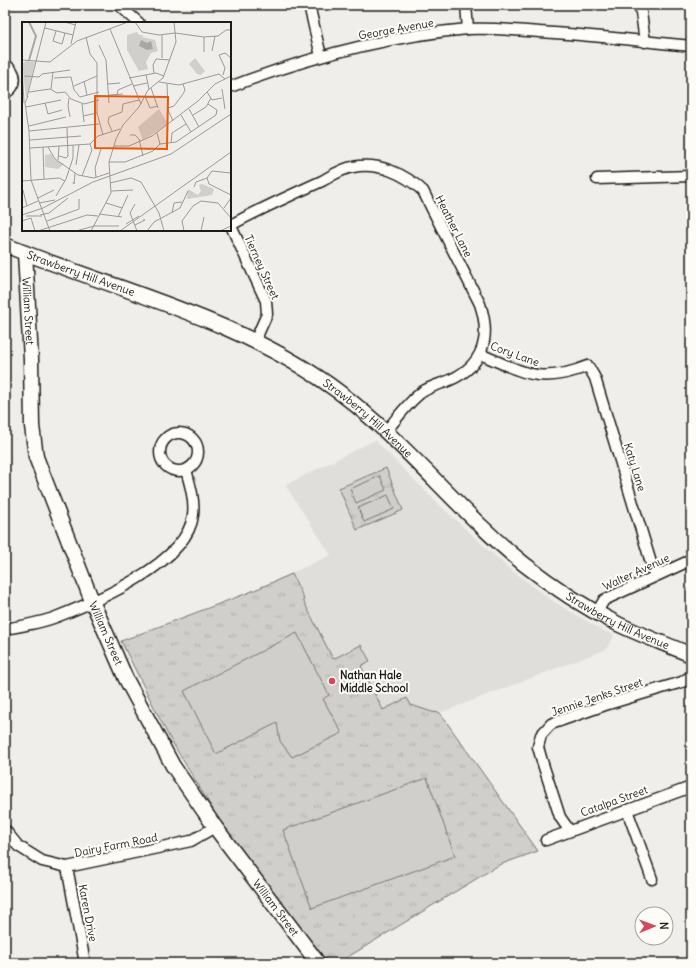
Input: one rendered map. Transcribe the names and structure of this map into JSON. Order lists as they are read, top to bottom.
{
  "streets": {
    "main road": ["Strawberry Hill Avenue", "William Street"],
    "street": [
      "George Avenue",
      "Heather Lane",
      "Tierney Street",
      "Cory Lane",
      "Katy Lane",
      "Walter Avenue",
      "Jennie Jenks Street",
      "Catalpa Street",
      "Dairy Farm Road",
      "Karen Drive"
    ]
  },
  "crossings": [
    ["Heather Lane", "Strawberry Hill Avenue"],
    ["Heather Lane", "Cory Lane"],
    ["Tierney Street", "Strawberry Hill Avenue"],
    ["Strawberry Hill Avenue", "William Street"],
    ["Strawberry Hill Avenue", "Walter Avenue"],
    ["William Street", "Dairy Farm Road"],
    ["Cory Lane", "Katy Lane"],
    ["Katy Lane", "Walter Avenue"],
    ["Jennie Jenks Street", "Catalpa Street"],
    ["Dairy Farm Road", "Karen Drive"]
  ],
  "places": ["Nathan Hale Middle School"],
  "north": "right"
}
